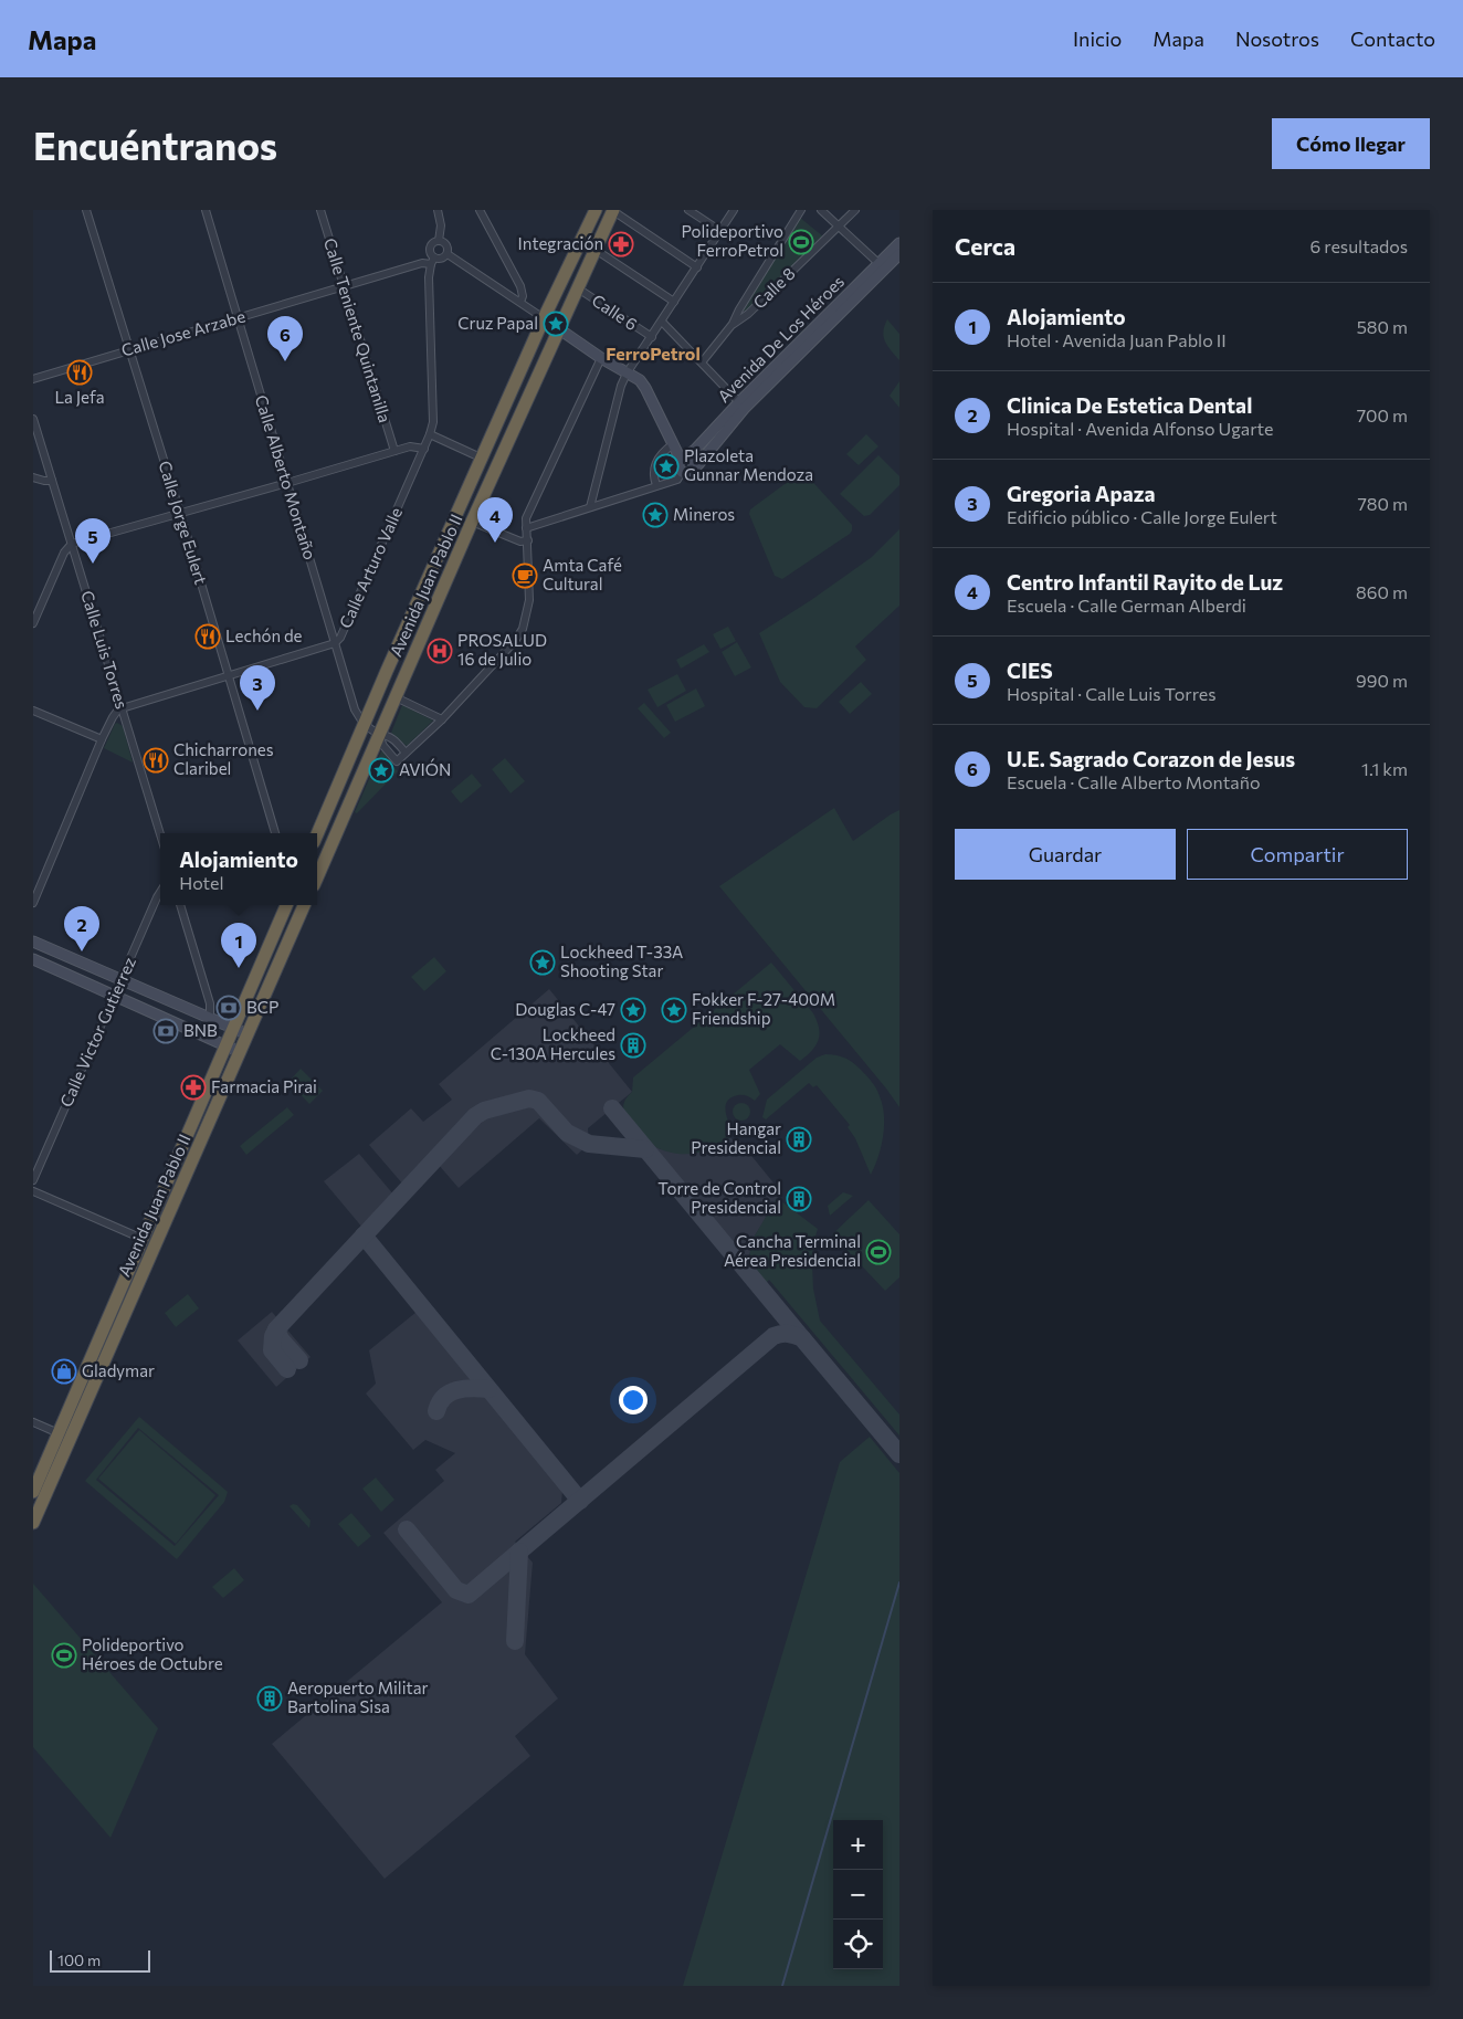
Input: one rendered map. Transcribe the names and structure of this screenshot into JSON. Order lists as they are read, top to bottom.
{
  "streets": {
    "highway": ["Avenida Juan Pablo II"],
    "street": [
      "Calle 8",
      "Calle 6",
      "Calle Teniente Quintanilla",
      "Calle Jose Arzabe",
      "Avenida De Los Héroes",
      "Calle Alberto Montaño",
      "Calle Jorge Eulert",
      "Calle Arturo Valle",
      "Calle Luis Torres",
      "Calle Victor Gutierrez"
    ]
  },
  "crossings": [
    ["Calle 6", "Avenida Juan Pablo II"],
    ["Calle Teniente Quintanilla", "Calle Jose Arzabe"],
    ["Calle Jose Arzabe", "Calle Alberto Montaño"],
    ["Calle Jose Arzabe", "Calle Jorge Eulert"],
    ["Calle Jose Arzabe", "Calle Arturo Valle"],
    ["Calle Alberto Montaño", "Calle Arturo Valle"],
    ["Calle Alberto Montaño", "Avenida Juan Pablo II"],
    ["Calle Jorge Eulert", "Calle Arturo Valle"],
    ["Calle Arturo Valle", "Calle Luis Torres"]
  ],
  "districts": ["FerroPetrol"],
  "places": {
    "sports": ["Polideportivo FerroPetrol", "Cancha Terminal Aérea Presidencial", "Polideportivo Héroes de Octubre"],
    "pharmacy": ["Integración", "Farmacia Pirai"],
    "place": [
      "Cruz Papal",
      "Plazoleta Gunnar Mendoza",
      "Mineros",
      "AVIÓN",
      "Lockheed T-33A Shooting Star",
      "Douglas C-47",
      "Fokker F-27-400M Friendship"
    ],
    "restaurant": ["La Jefa", "Lechón de", "Chicharrones Claribel"],
    "cafe": ["Amta Café Cultural"],
    "hospital": ["PROSALUD 16 de Julio"],
    "bank": ["BCP", "BNB"],
    "building": [
      "Lockheed C-130A Hercules",
      "Hangar Presidencial",
      "Torre de Control Presidencial",
      "Aeropuerto Militar Bartolina Sisa"
    ],
    "shop": ["Gladymar"]
  },
  "scale_bar": "100 m",
  "page": {
    "header": "Mapa",
    "nav": [
      "Inicio",
      "Mapa",
      "Nosotros",
      "Contacto"
    ],
    "buttons": [
      "Cómo llegar",
      ["Guardar", "Compartir"]
    ],
    "title": "Encuéntranos",
    "heading": ["Cerca", "6 resultados"],
    "list": [
      {
        "mark": "1",
        "name": "Alojamiento",
        "note": "Hotel · Avenida Juan Pablo II",
        "value": "580 m"
      },
      {
        "mark": "2",
        "name": "Clinica De Estetica Dental",
        "note": "Hospital · Avenida Alfonso Ugarte",
        "value": "700 m"
      },
      {
        "mark": "3",
        "name": "Gregoria Apaza",
        "note": "Edificio público · Calle Jorge Eulert",
        "value": "780 m"
      },
      {
        "mark": "4",
        "name": "Centro Infantil Rayito de Luz",
        "note": "Escuela · Calle German Alberdi",
        "value": "860 m"
      },
      {
        "mark": "5",
        "name": "CIES",
        "note": "Hospital · Calle Luis Torres",
        "value": "990 m"
      },
      {
        "mark": "6",
        "name": "U.E. Sagrado Corazon de Jesus",
        "note": "Escuela · Calle Alberto Montaño",
        "value": "1.1 km"
      }
    ],
    "pins": [
      "6",
      "4",
      "5",
      "3",
      "2",
      "1"
    ],
    "popup": ["Alojamiento", "Hotel"],
    "map_buttons": ["+", "−"],
    "scale": "100 m"
  }
}
